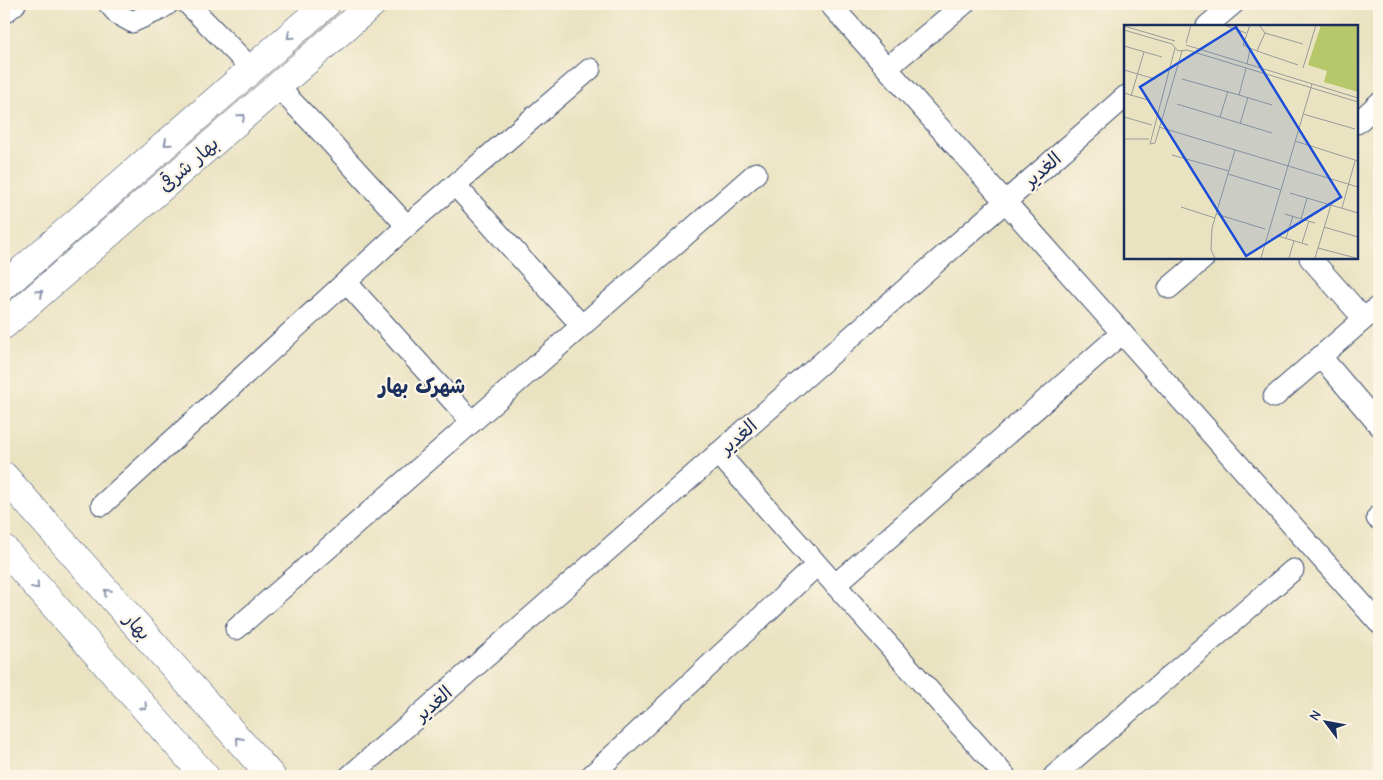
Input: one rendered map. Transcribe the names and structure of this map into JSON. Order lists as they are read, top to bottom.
{
  "streets": {
    "street": ["بهار شرقی", "الغدیر", "بهار"]
  },
  "districts": ["شهرک بهار"],
  "north": "top left"
}
